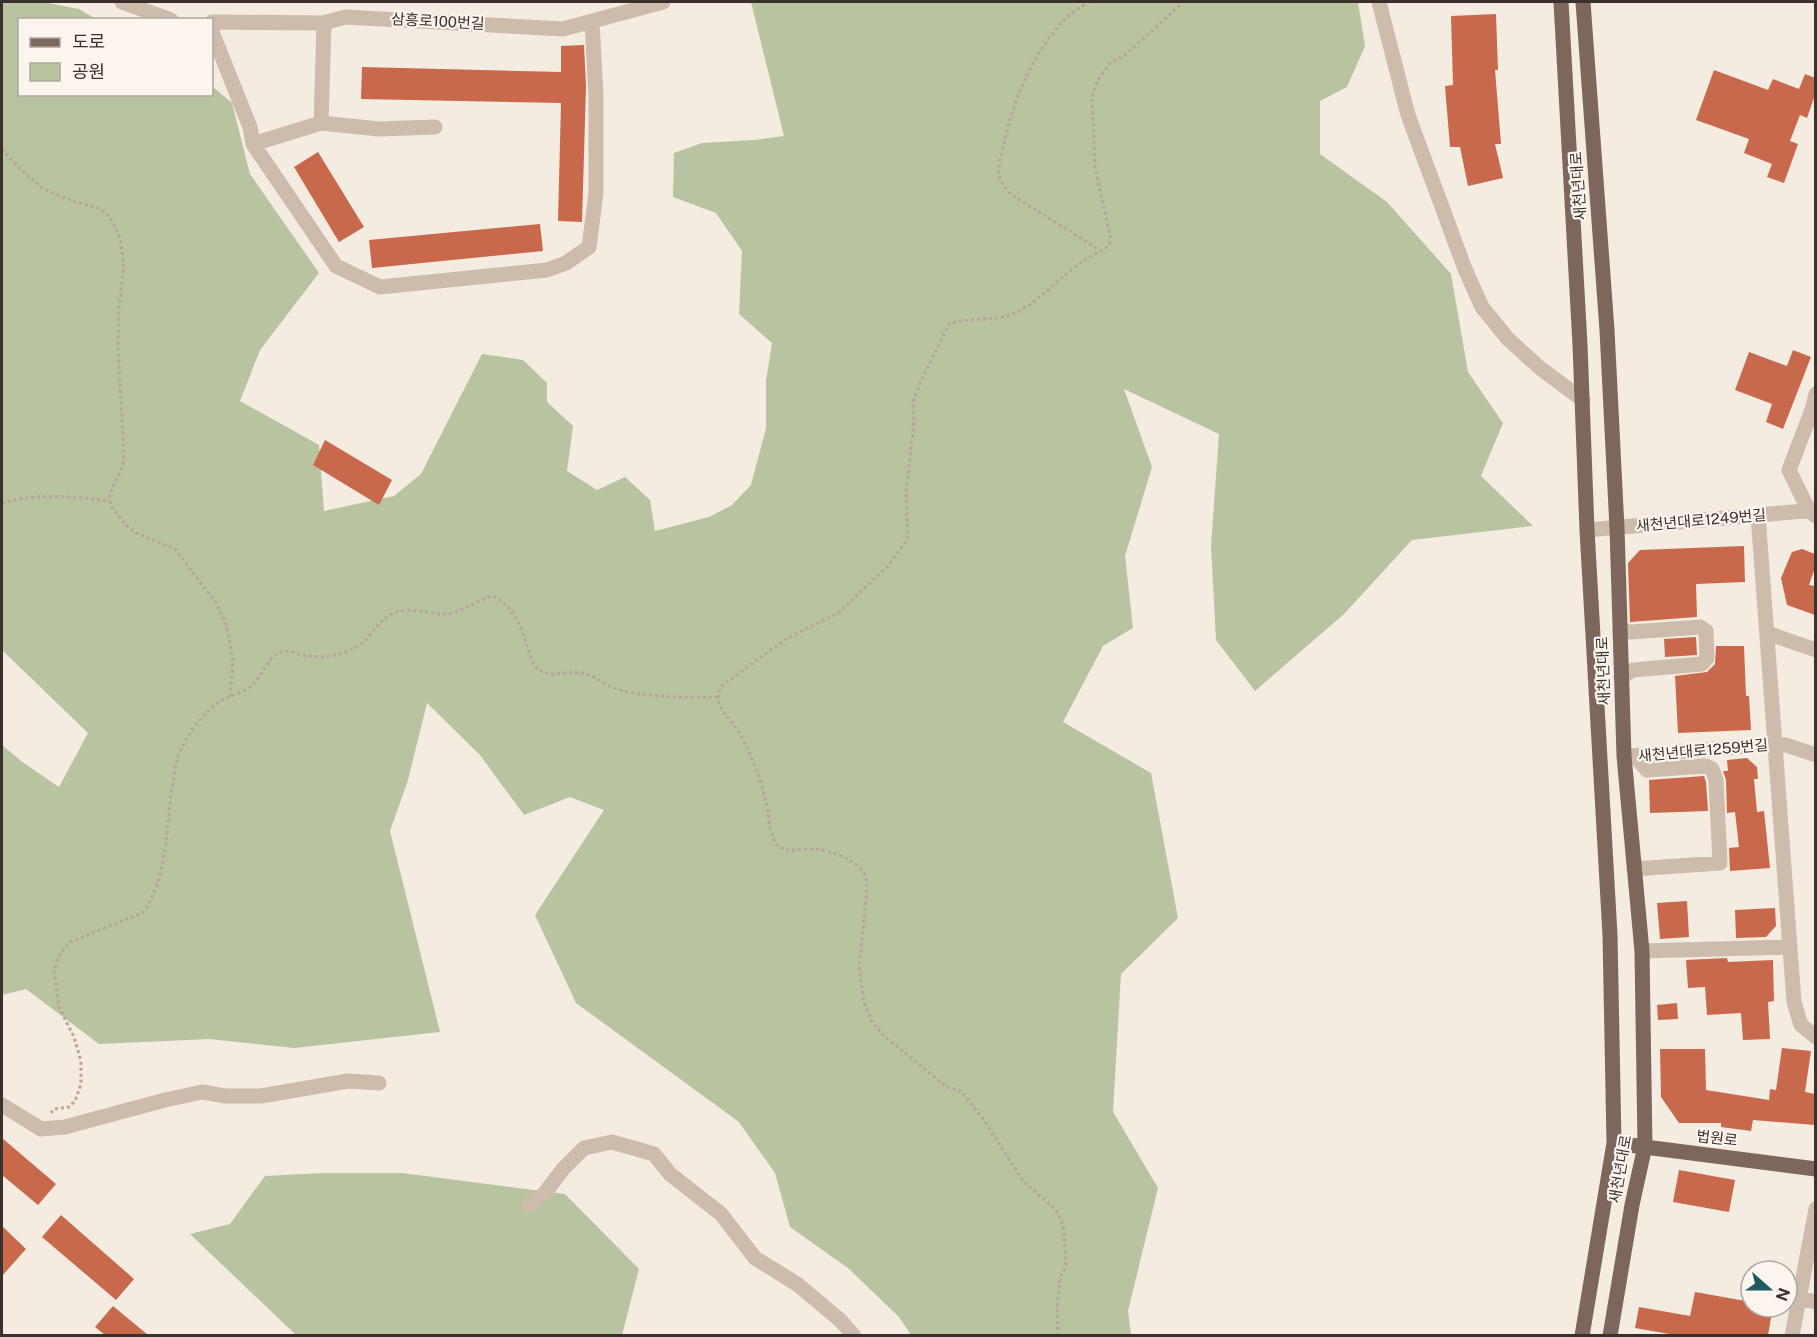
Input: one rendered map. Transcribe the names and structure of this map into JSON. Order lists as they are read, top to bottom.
{
  "streets": {
    "main road": ["새천년대로", "법원로"],
    "street": ["삼흥로100번길", "새천년대로1249번길", "새천년대로1259번길"]
  },
  "crossings": [
    ["새천년대로", "새천년대로1249번길"],
    ["새천년대로", "새천년대로1259번길"],
    ["새천년대로", "법원로"]
  ],
  "legend": ["도로", "공원"],
  "north": "right"
}
